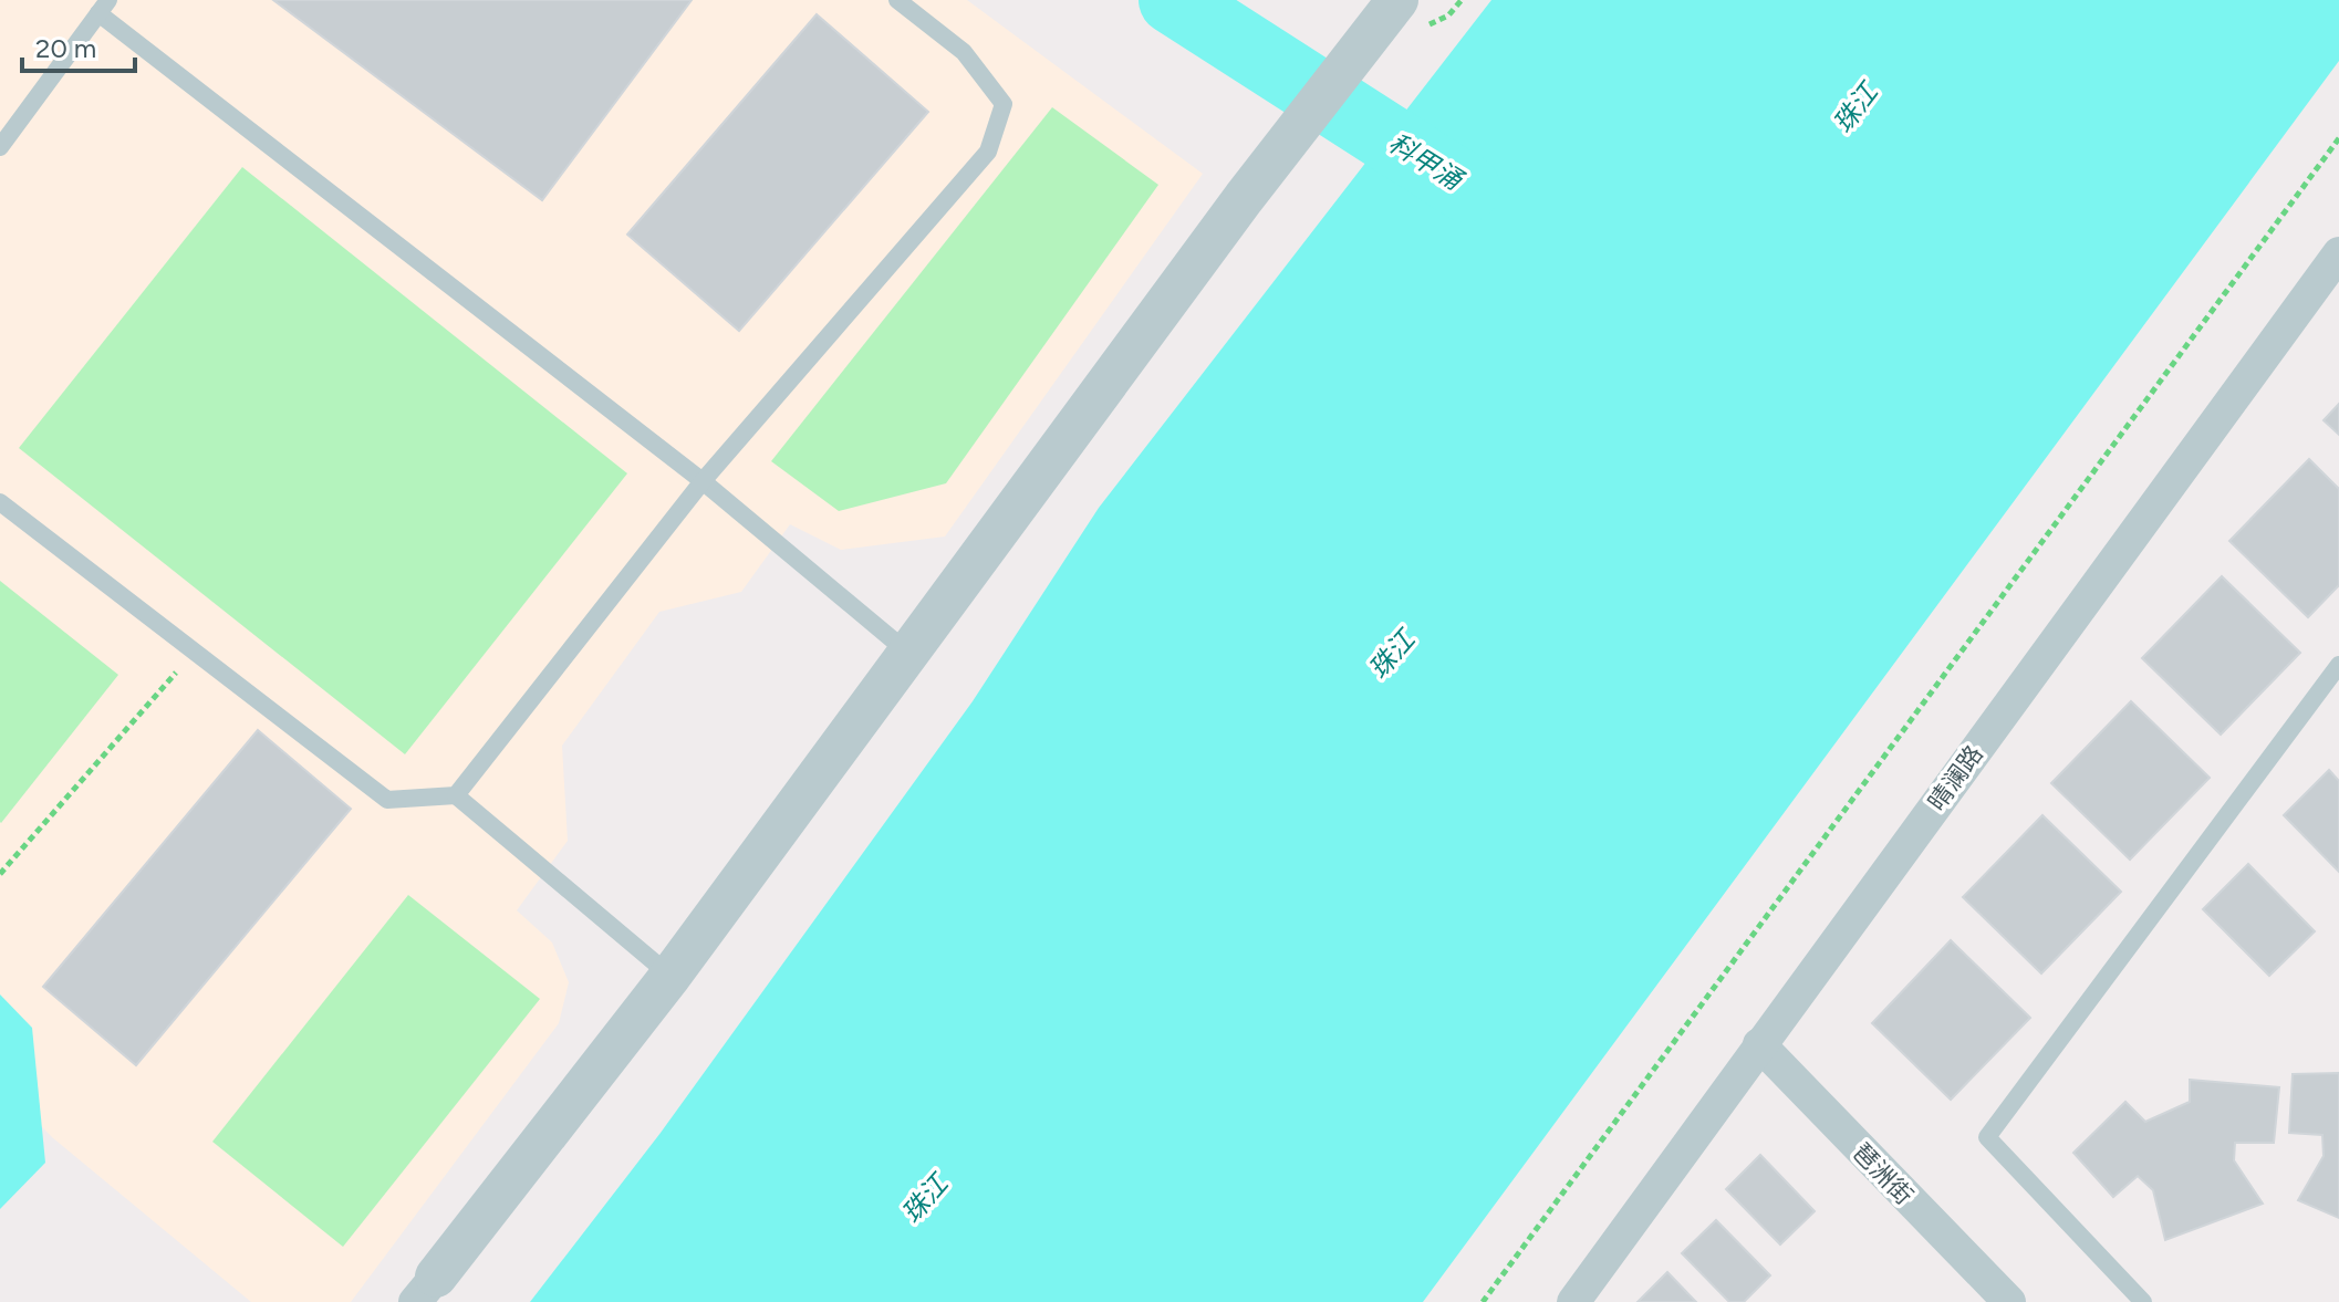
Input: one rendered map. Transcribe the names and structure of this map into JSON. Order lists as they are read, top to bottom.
{
  "streets": {
    "street": ["晴澜路", "琶洲街"]
  },
  "crossings": [
    ["晴澜路", "琶洲街"]
  ],
  "water": ["珠江", "科甲涌"],
  "scale_bar": "20 m"
}
